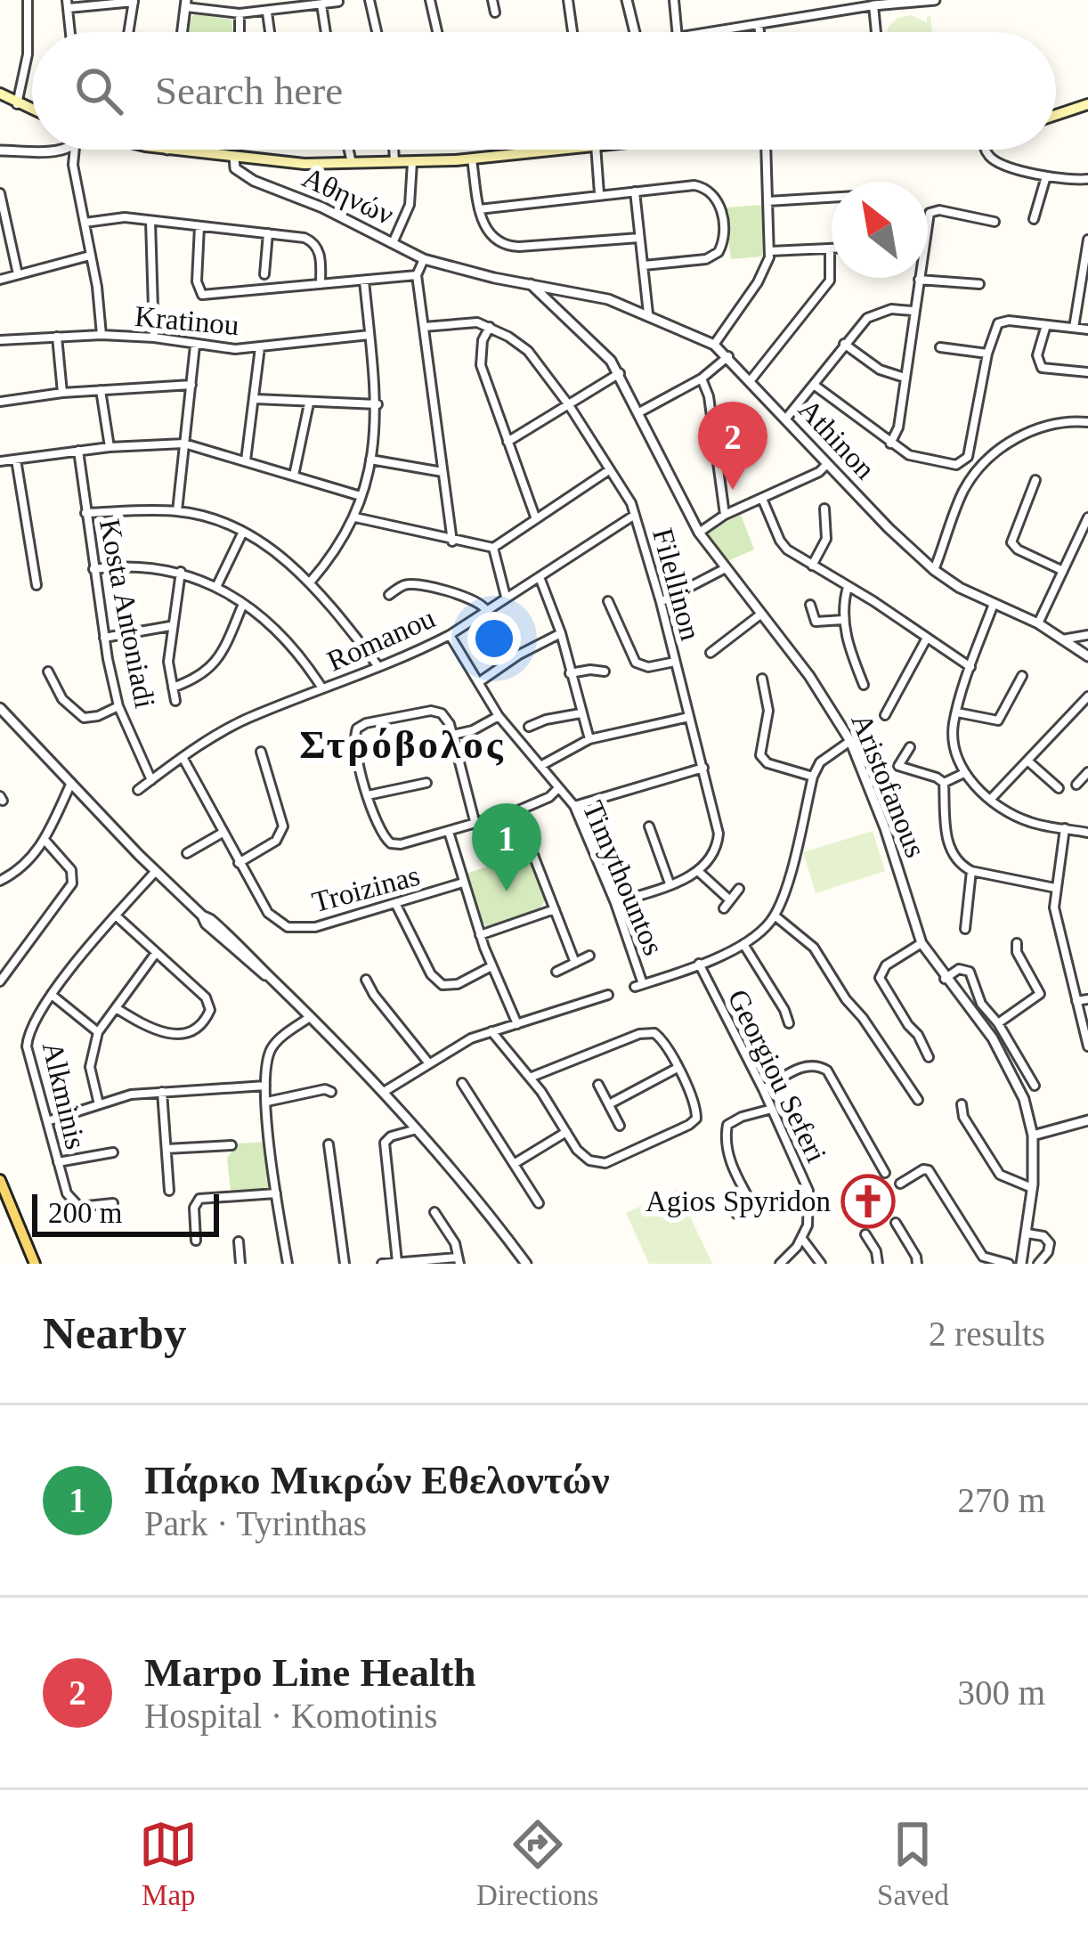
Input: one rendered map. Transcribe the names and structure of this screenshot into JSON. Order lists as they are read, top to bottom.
{
  "streets": {
    "street": [
      "Αθηνών",
      "Kratinou",
      "Athinon",
      "Filellinon",
      "Kosta Antoniadi",
      "Romanou",
      "Aristofanous",
      "Timythountos",
      "Troizinas",
      "Georgiou Seferi",
      "Alkminis"
    ]
  },
  "crossings": [
    ["Αθηνών", "Athinon"],
    ["Αθηνών", "Aristofanous"],
    ["Athinon", "Aristofanous"],
    ["Filellinon", "Romanou"],
    ["Kosta Antoniadi", "Romanou"],
    ["Romanou", "Timythountos"],
    ["Romanou", "Troizinas"],
    ["Timythountos", "Georgiou Seferi"]
  ],
  "districts": ["Στρόβολος"],
  "places": {
    "church": ["Agios Spyridon"]
  },
  "scale_bar": "200 m",
  "north": "top left",
  "page": {
    "search": "Search here",
    "pins": ["2", "1"],
    "scale": "200 m",
    "heading": ["Nearby", "2 results"],
    "list": [
      {
        "mark": "1",
        "name": "Πάρκο Μικρών Εθελοντών",
        "note": "Park · Tyrinthas",
        "value": "270 m"
      },
      {
        "mark": "2",
        "name": "Marpo Line Health",
        "note": "Hospital · Komotinis",
        "value": "300 m"
      }
    ],
    "nav": ["Map", "Directions", "Saved"]
  }
}
